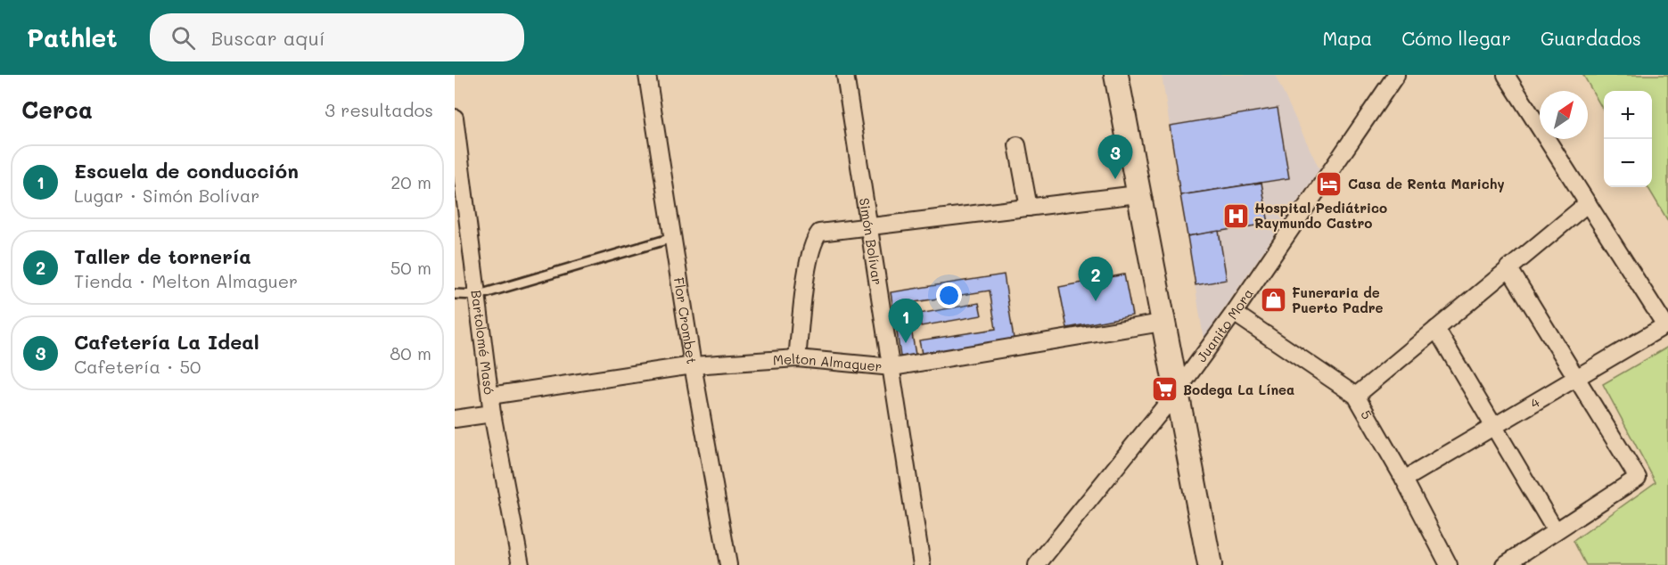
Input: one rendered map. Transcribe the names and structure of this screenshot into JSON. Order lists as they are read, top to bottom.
{
  "streets": {
    "street": [
      "Simón Bolívar",
      "Flor Crombet",
      "Juanito Mora",
      "Bartolomé Masó",
      "Melton Almaguer",
      "4",
      "5"
    ]
  },
  "crossings": [
    ["Simón Bolívar", "Melton Almaguer"],
    ["Flor Crombet", "Melton Almaguer"],
    ["Juanito Mora", "5"],
    ["Bartolomé Masó", "Melton Almaguer"],
    ["4", "5"]
  ],
  "places": {
    "hotel": ["Casa de Renta Marichy"],
    "hospital": ["Hospital Pediátrico Raymundo Castro"],
    "shop": ["Funeraria de Puerto Padre"],
    "supermarket": ["Bodega La Línea"]
  },
  "north": "top right",
  "page": {
    "header": "Pathlet",
    "search": "Buscar aquí",
    "nav": ["Mapa", "Cómo llegar", "Guardados"],
    "heading": ["Cerca", "3 resultados"],
    "map_buttons": ["+", "−"],
    "pins": ["3", "2", "1"],
    "list": [
      {
        "mark": "1",
        "name": "Escuela de conducción",
        "note": "Lugar · Simón Bolívar",
        "value": "20 m"
      },
      {
        "mark": "2",
        "name": "Taller de tornería",
        "note": "Tienda · Melton Almaguer",
        "value": "50 m"
      },
      {
        "mark": "3",
        "name": "Cafetería La Ideal",
        "note": "Cafetería · 50",
        "value": "80 m"
      }
    ]
  }
}
